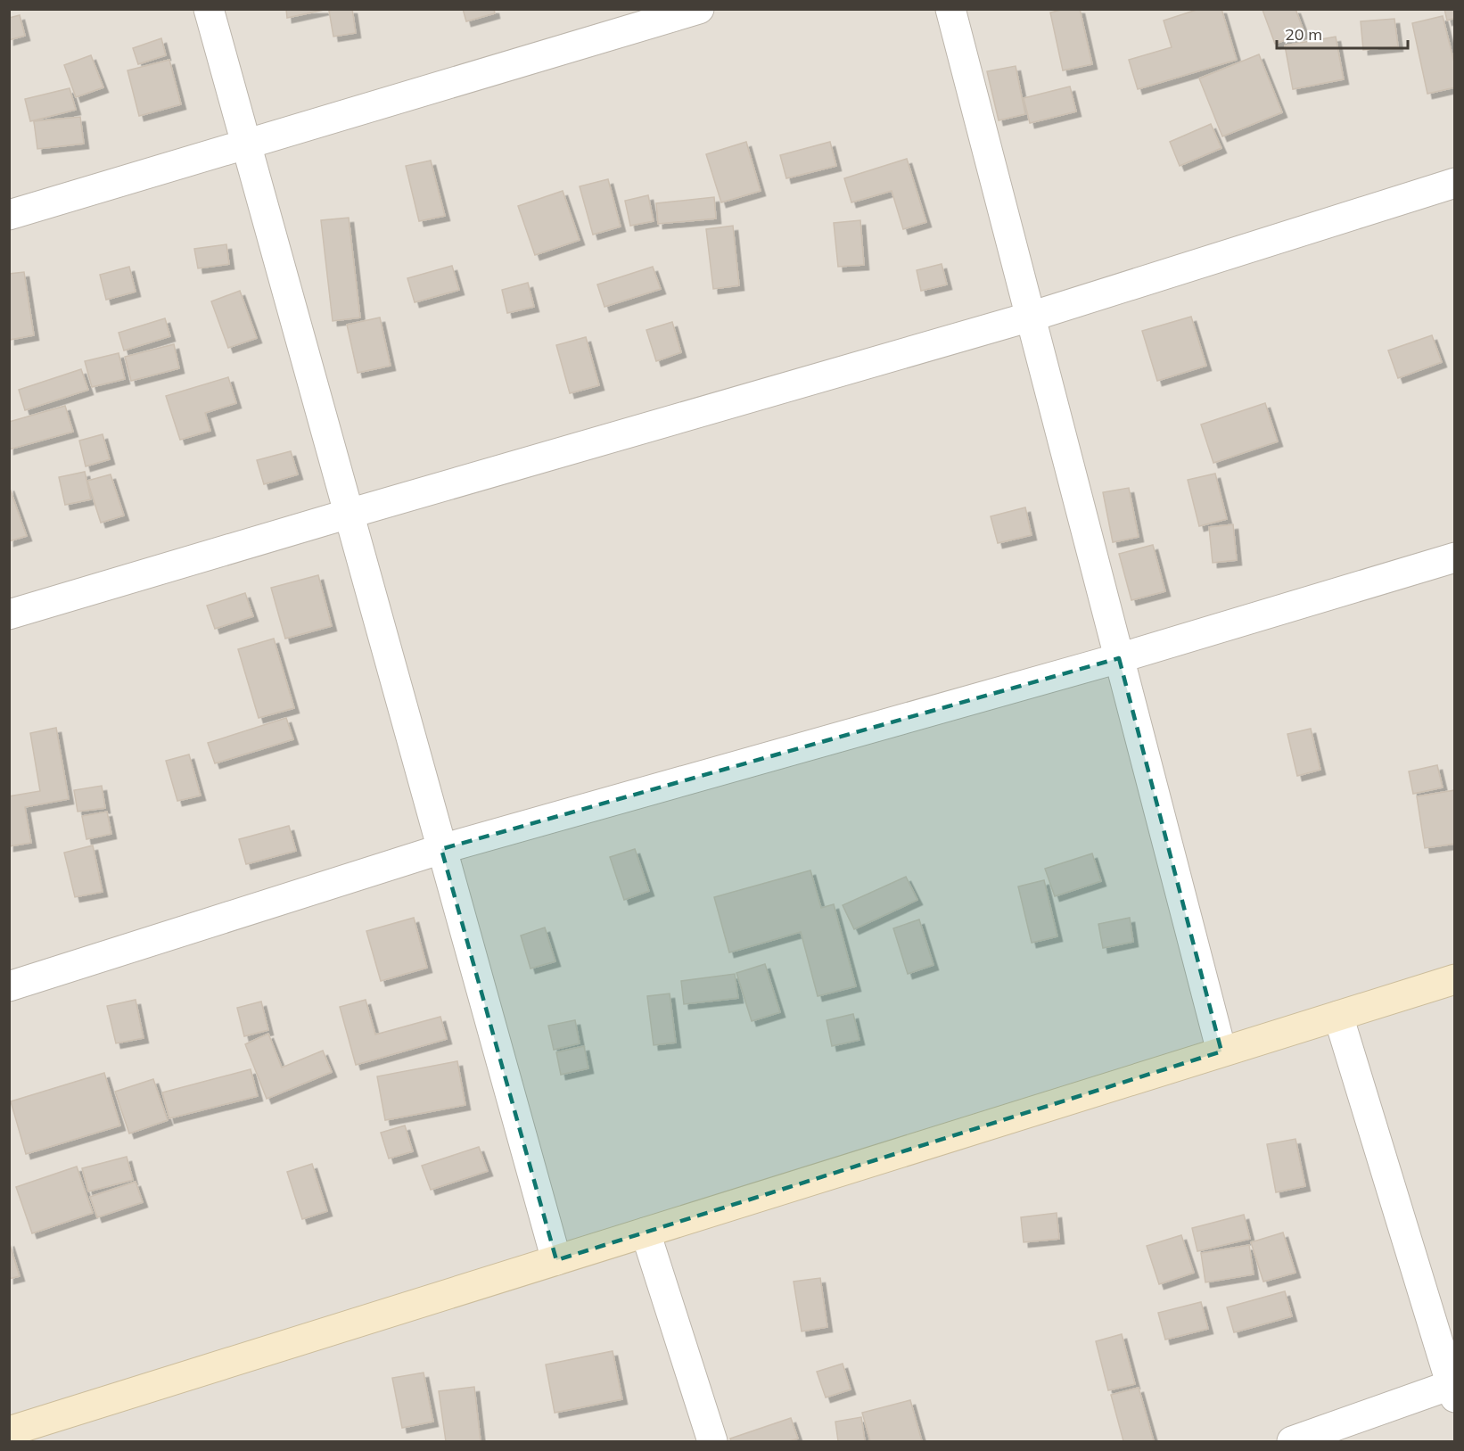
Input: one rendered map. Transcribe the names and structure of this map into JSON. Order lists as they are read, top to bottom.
{
  "scale_bar": "20 m"
}
